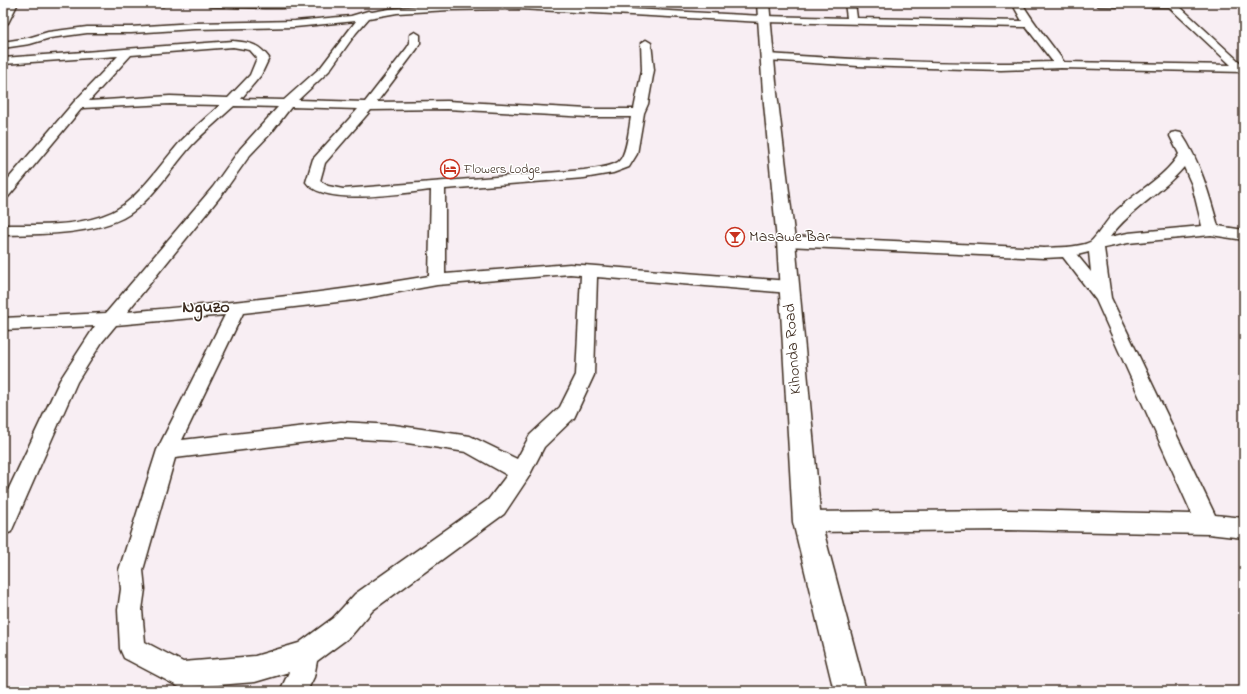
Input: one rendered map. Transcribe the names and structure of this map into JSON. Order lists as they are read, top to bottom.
{
  "streets": {
    "street": ["Kihonda Road"]
  },
  "districts": ["Nguzo"],
  "places": {
    "hotel": ["Flowers Lodge"],
    "bar": ["Masawe Bar"]
  }
}
